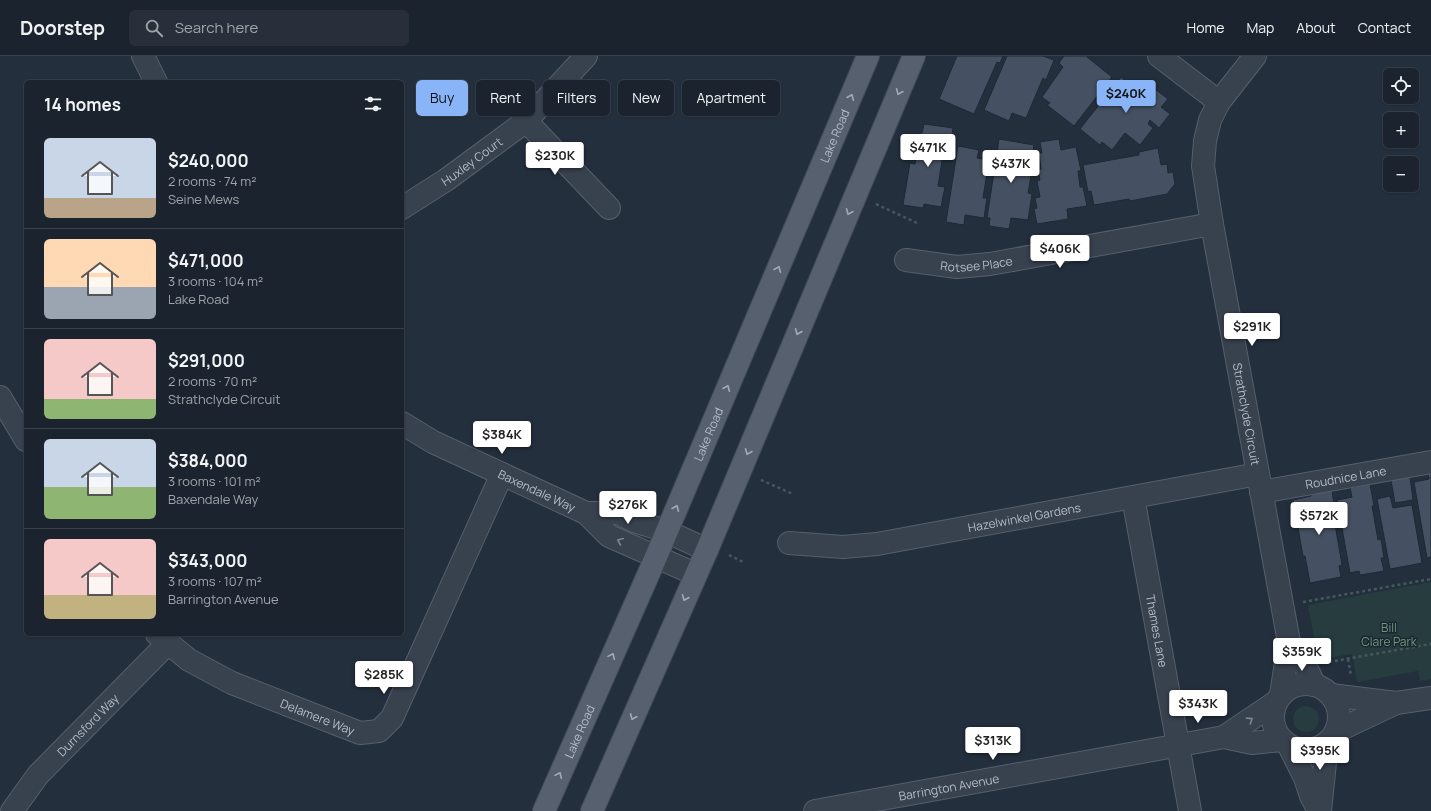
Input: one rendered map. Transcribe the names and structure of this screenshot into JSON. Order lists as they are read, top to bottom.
{
  "streets": {
    "main road": ["Lake Road"],
    "street": [
      "Huxley Court",
      "Rotsee Place",
      "Strathclyde Circuit",
      "Roudnice Lane",
      "Baxendale Way",
      "Hazelwinkel Gardens",
      "Thames Lane",
      "Delamere Way",
      "Durnsford Way",
      "Barrington Avenue"
    ]
  },
  "crossings": [
    ["Lake Road", "Baxendale Way"],
    ["Rotsee Place", "Strathclyde Circuit"],
    ["Strathclyde Circuit", "Roudnice Lane"],
    ["Strathclyde Circuit", "Hazelwinkel Gardens"],
    ["Strathclyde Circuit", "Barrington Avenue"],
    ["Roudnice Lane", "Hazelwinkel Gardens"],
    ["Baxendale Way", "Delamere Way"],
    ["Hazelwinkel Gardens", "Thames Lane"],
    ["Thames Lane", "Barrington Avenue"],
    ["Delamere Way", "Durnsford Way"]
  ],
  "parks": ["Bill Clare Park"],
  "page": {
    "header": "Doorstep",
    "search": "Search here",
    "nav": [
      "Home",
      "Map",
      "About",
      "Contact"
    ],
    "map_buttons": ["+", "−"],
    "price": [
      "$240K",
      "$471K",
      "$230K",
      "$437K",
      "$406K",
      "$291K",
      "$384K",
      "$276K",
      "$572K",
      "$359K",
      "$285K",
      "$343K",
      "$313K",
      "$395K"
    ],
    "chip": [
      "Buy",
      "Rent",
      "Filters",
      "New",
      "Apartment"
    ],
    "heading": "14 homes",
    "list": [
      {
        "name": "$240,000",
        "note": "2 rooms · 74 m² · Seine Mews"
      },
      {
        "name": "$471,000",
        "note": "3 rooms · 104 m² · Lake Road"
      },
      {
        "name": "$291,000",
        "note": "2 rooms · 70 m² · Strathclyde Circuit"
      },
      {
        "name": "$384,000",
        "note": "3 rooms · 101 m² · Baxendale Way"
      },
      {
        "name": "$343,000",
        "note": "3 rooms · 107 m² · Barrington Avenue"
      }
    ]
  }
}
